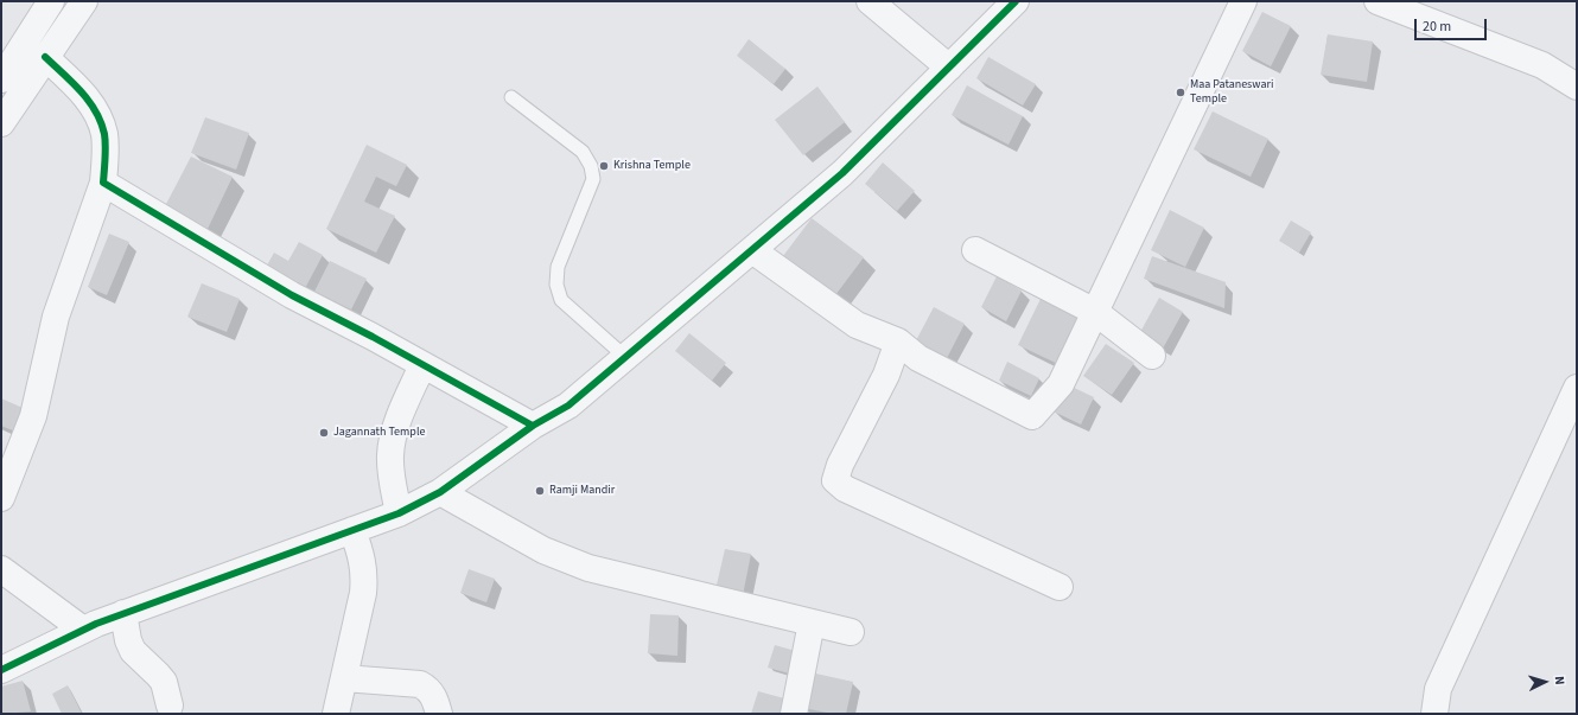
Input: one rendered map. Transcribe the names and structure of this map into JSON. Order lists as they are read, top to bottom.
{
  "places": [
    "Maa Pataneswari Temple",
    "Krishna Temple",
    "Jagannath Temple",
    "Ramji Mandir"
  ],
  "scale_bar": "20 m",
  "north": "right"
}
